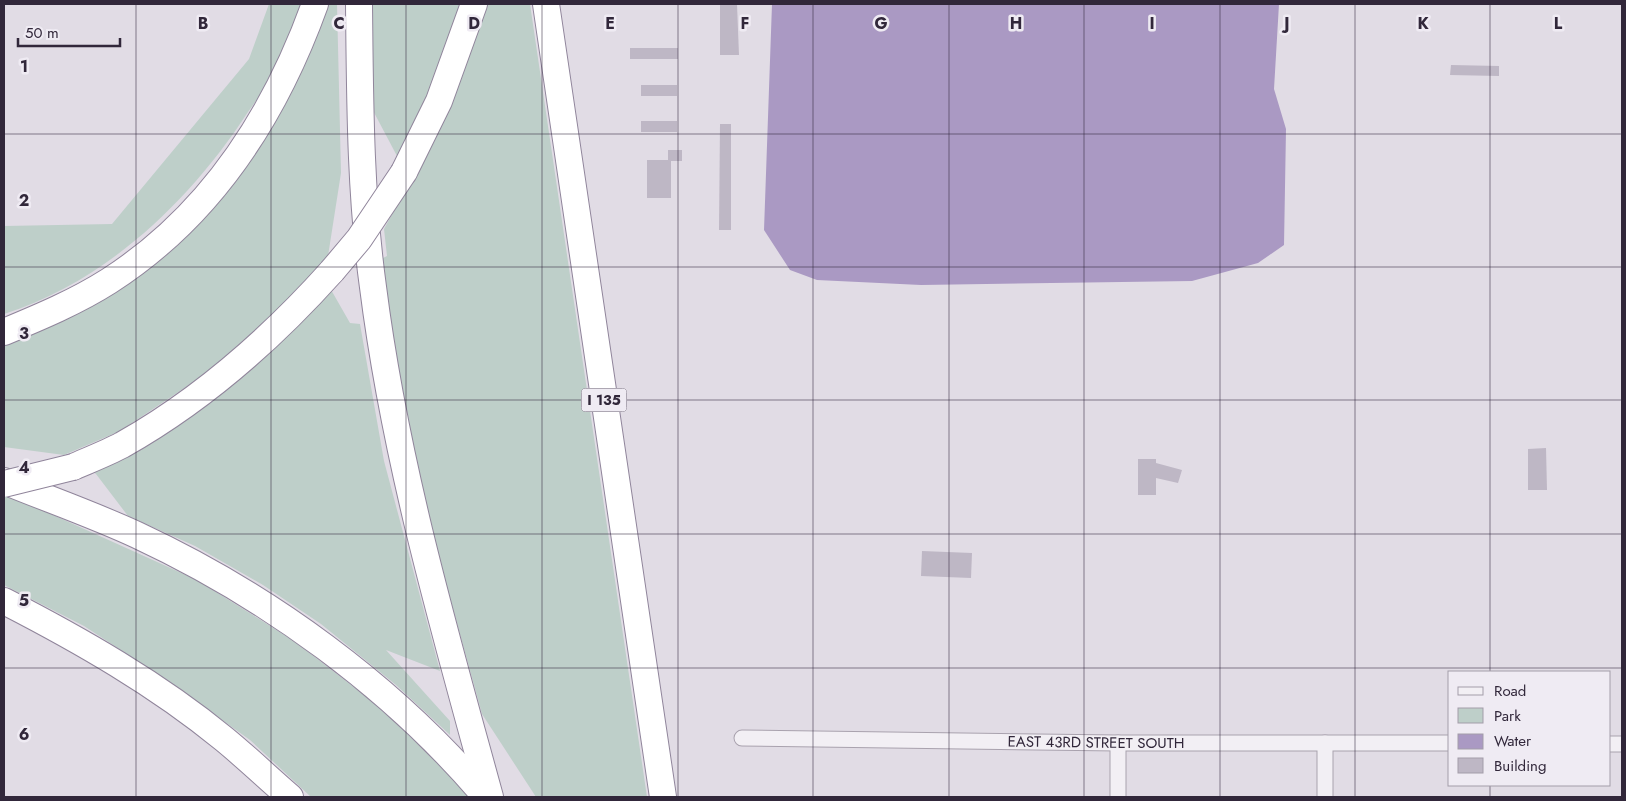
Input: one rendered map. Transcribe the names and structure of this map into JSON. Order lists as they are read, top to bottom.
{
  "streets": {
    "highway": ["I 135"],
    "street": ["EAST 43RD STREET SOUTH"]
  },
  "legend": [
    "Road",
    "Park",
    "Water",
    "Building"
  ],
  "scale_bar": "50 m",
  "grid": {
    "columns": [
      "B",
      "C",
      "D",
      "E",
      "F",
      "G",
      "H",
      "I",
      "J",
      "K",
      "L"
    ],
    "rows": [
      "1",
      "2",
      "3",
      "4",
      "5",
      "6"
    ]
  }
}
